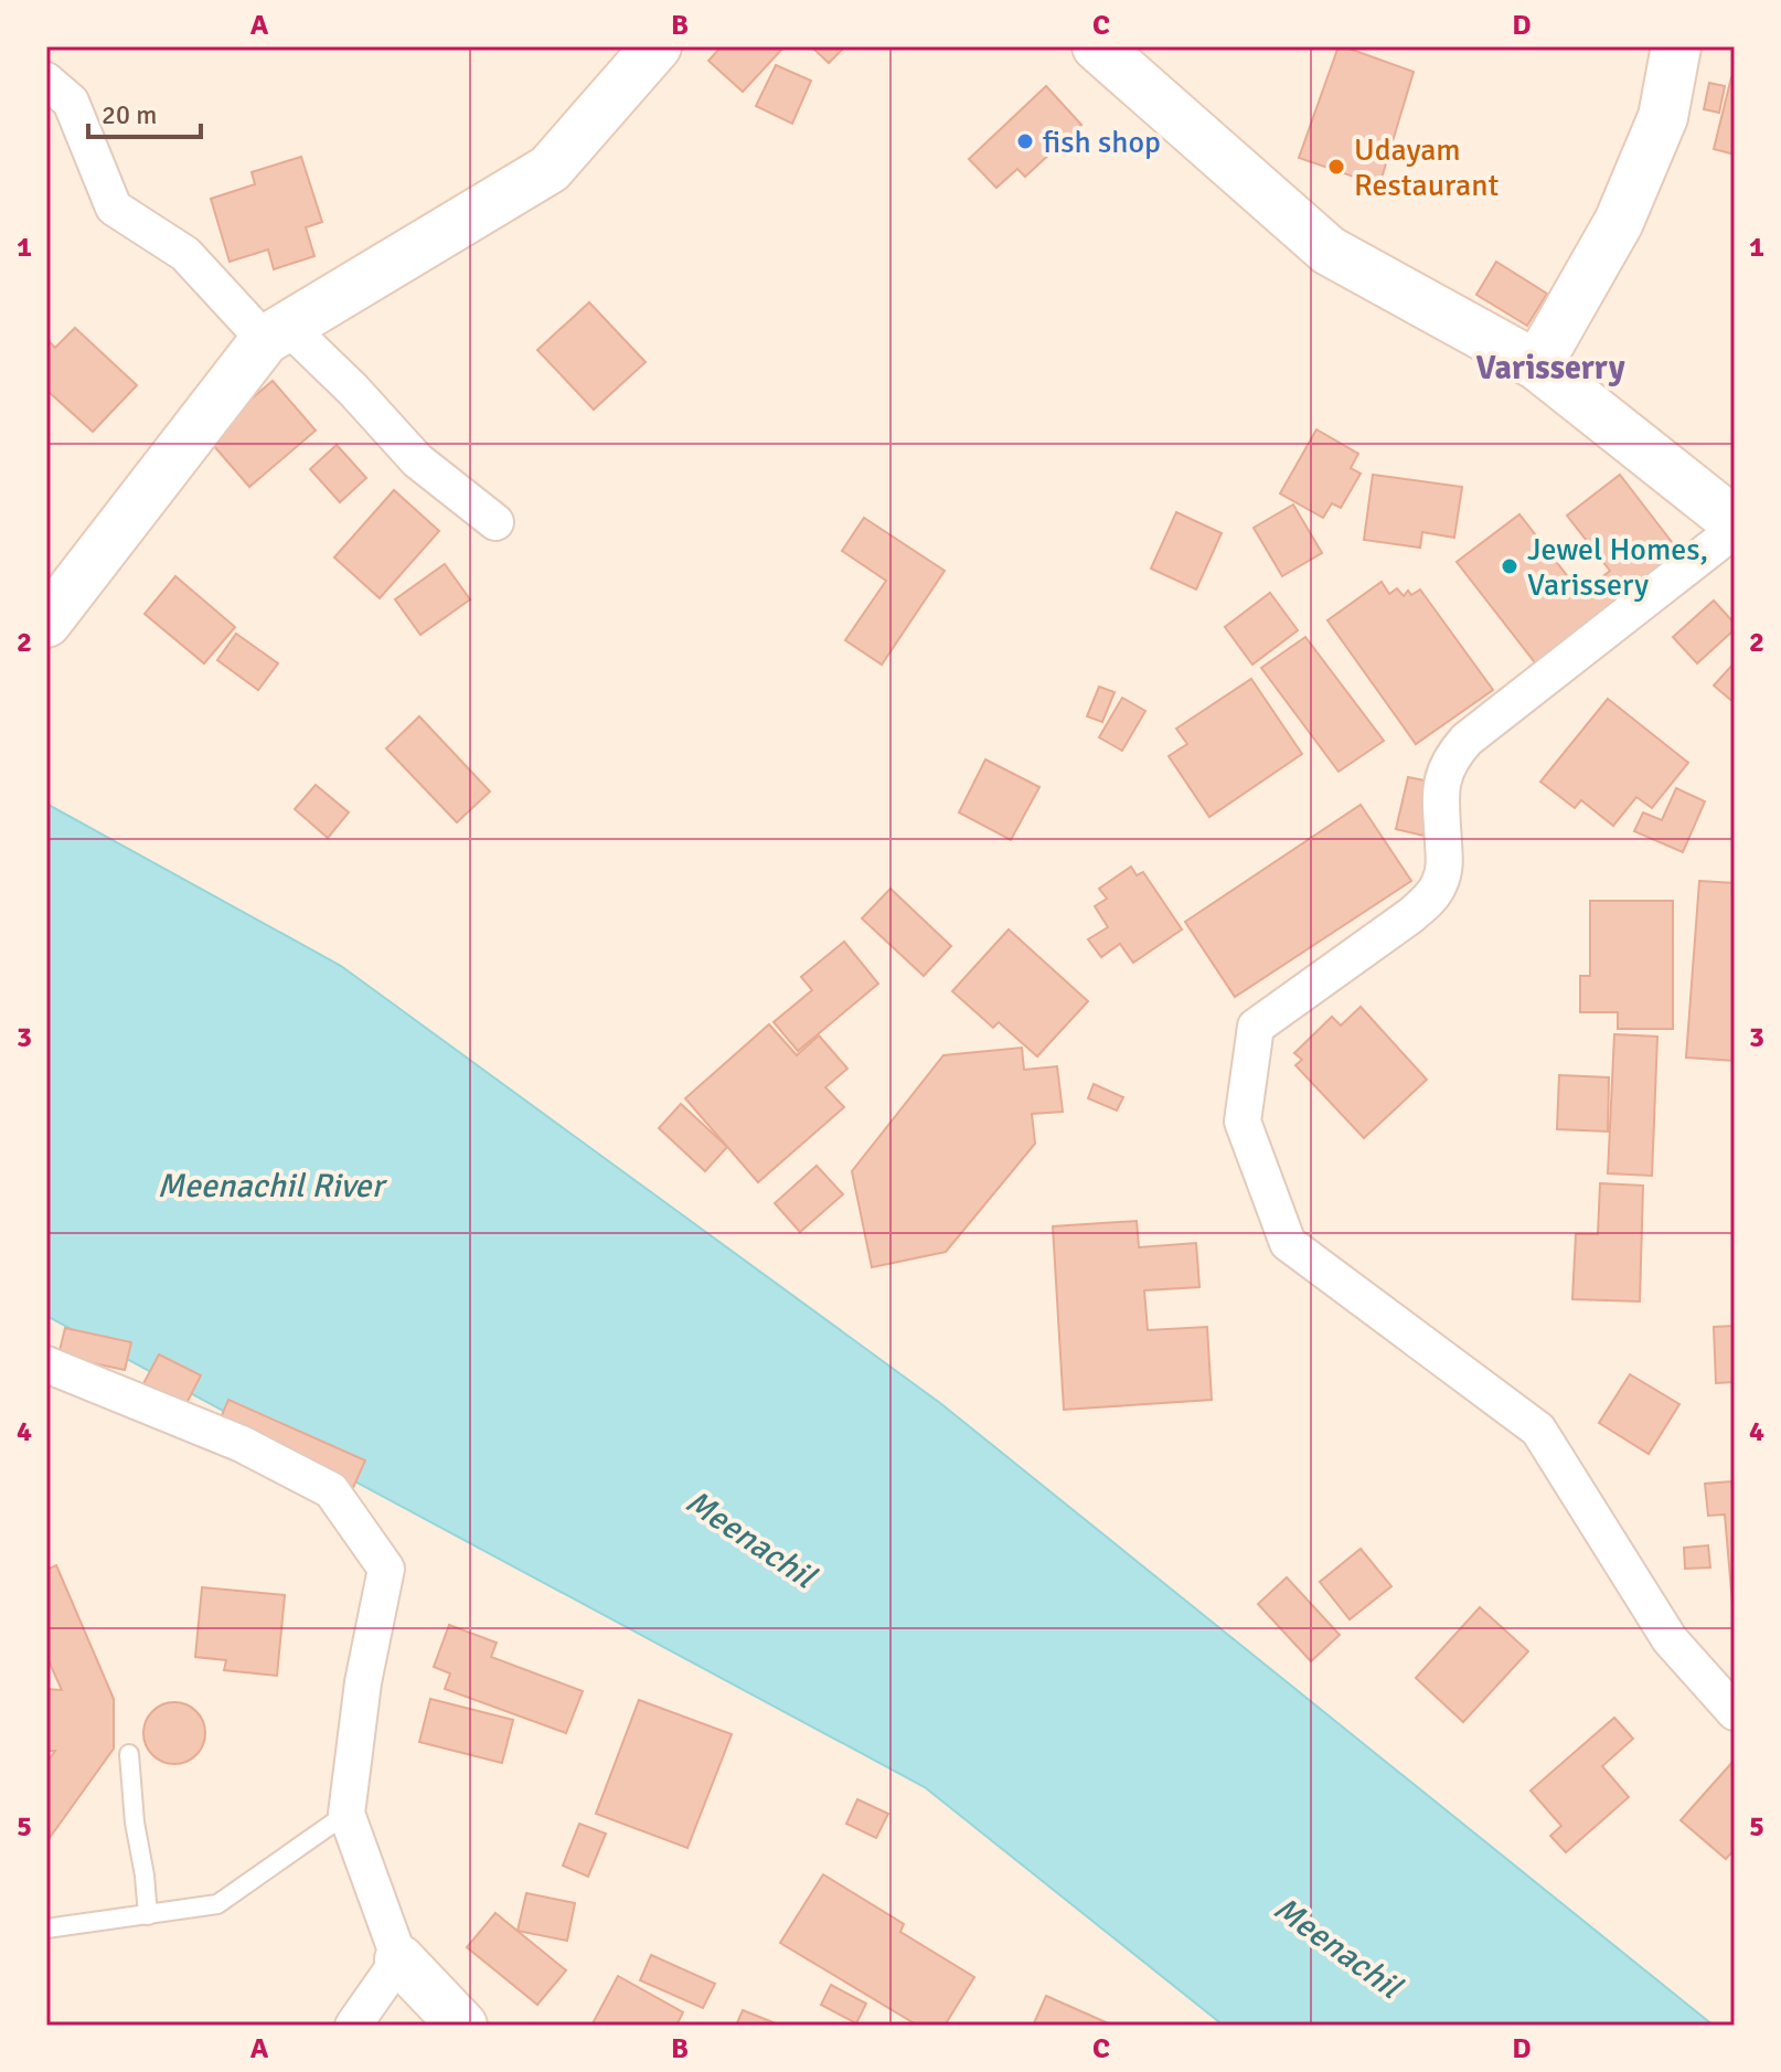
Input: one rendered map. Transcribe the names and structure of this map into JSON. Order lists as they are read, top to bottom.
{
  "districts": ["Varisserry"],
  "water": ["Meenachil River", "Meenachil"],
  "places": ["fish shop", "Udayam Restaurant", "Jewel Homes, Varissery"],
  "scale_bar": "20 m",
  "grid": {
    "columns": [
      "A",
      "B",
      "C",
      "D"
    ],
    "rows": [
      "1",
      "2",
      "3",
      "4",
      "5"
    ]
  }
}
